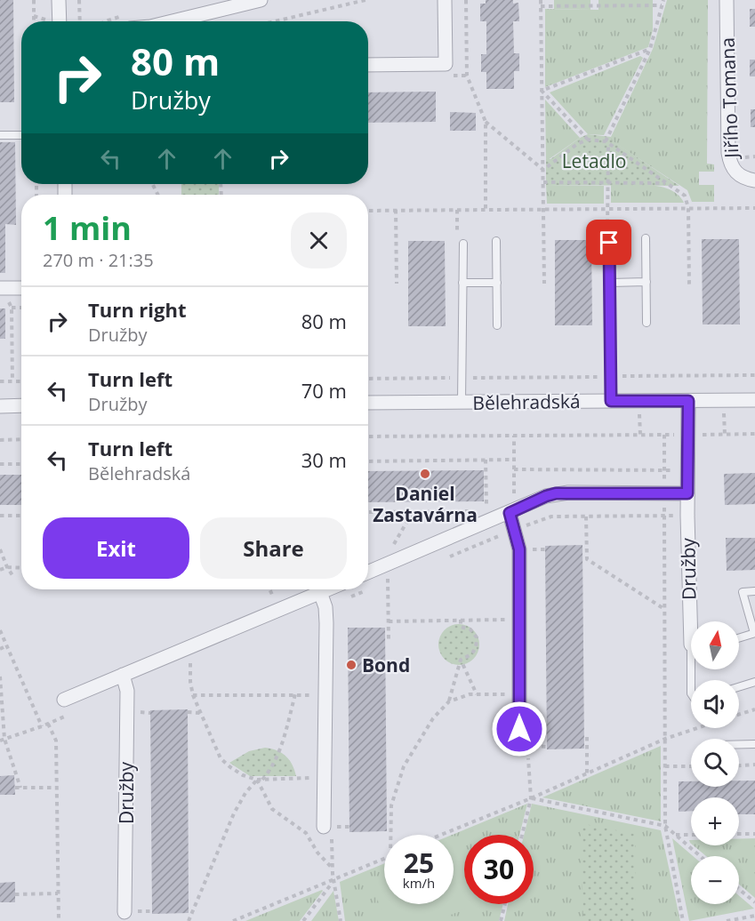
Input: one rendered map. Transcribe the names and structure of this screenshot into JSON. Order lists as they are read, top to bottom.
{
  "streets": {
    "street": ["Jiřího Tomana", "Bělehradská", "Družby"]
  },
  "crossings": [
    ["Bělehradská", "Družby"]
  ],
  "parks": ["Letadlo"],
  "places": ["Daniel Zastavárna", "Bond"],
  "north": "top",
  "page": {
    "turn": ["80 m", "Družby"],
    "heading": ["1 min", "270 m · 21:35"],
    "list": [
      {
        "name": "Turn right",
        "note": "Družby",
        "value": "80 m"
      },
      {
        "name": "Turn left",
        "note": "Družby",
        "value": "70 m"
      },
      {
        "name": "Turn left",
        "note": "Bělehradská",
        "value": "30 m"
      }
    ],
    "buttons": ["Exit", "Share"],
    "map_buttons": ["+", "−"],
    "speed": "25 km/h",
    "limit": "30"
  }
}
